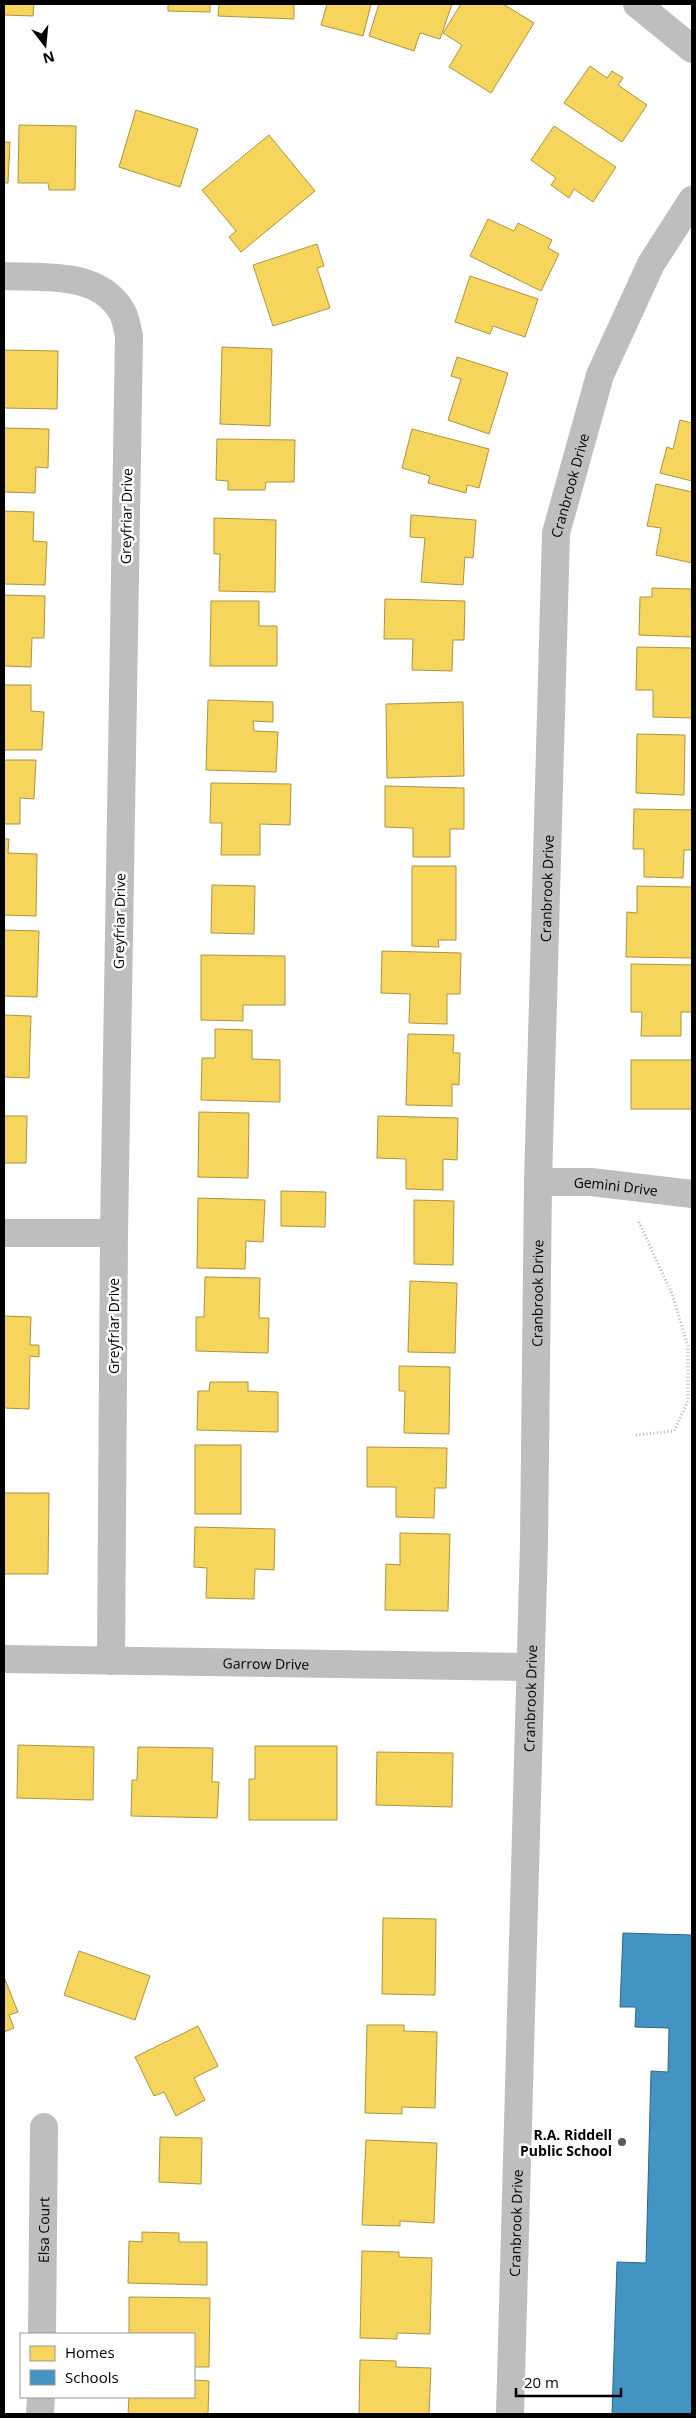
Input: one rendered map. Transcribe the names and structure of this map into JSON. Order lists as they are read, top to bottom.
{
  "streets": {
    "street": [
      "Cranbrook Drive",
      "Greyfriar Drive",
      "Gemini Drive",
      "Garrow Drive",
      "Elsa Court"
    ]
  },
  "crossings": [
    ["Cranbrook Drive", "Gemini Drive"],
    ["Cranbrook Drive", "Garrow Drive"],
    ["Greyfriar Drive", "Garrow Drive"]
  ],
  "places": ["R.A. Riddell Public School"],
  "legend": ["Homes", "Schools"],
  "scale_bar": "20 m",
  "north": "bottom"
}
